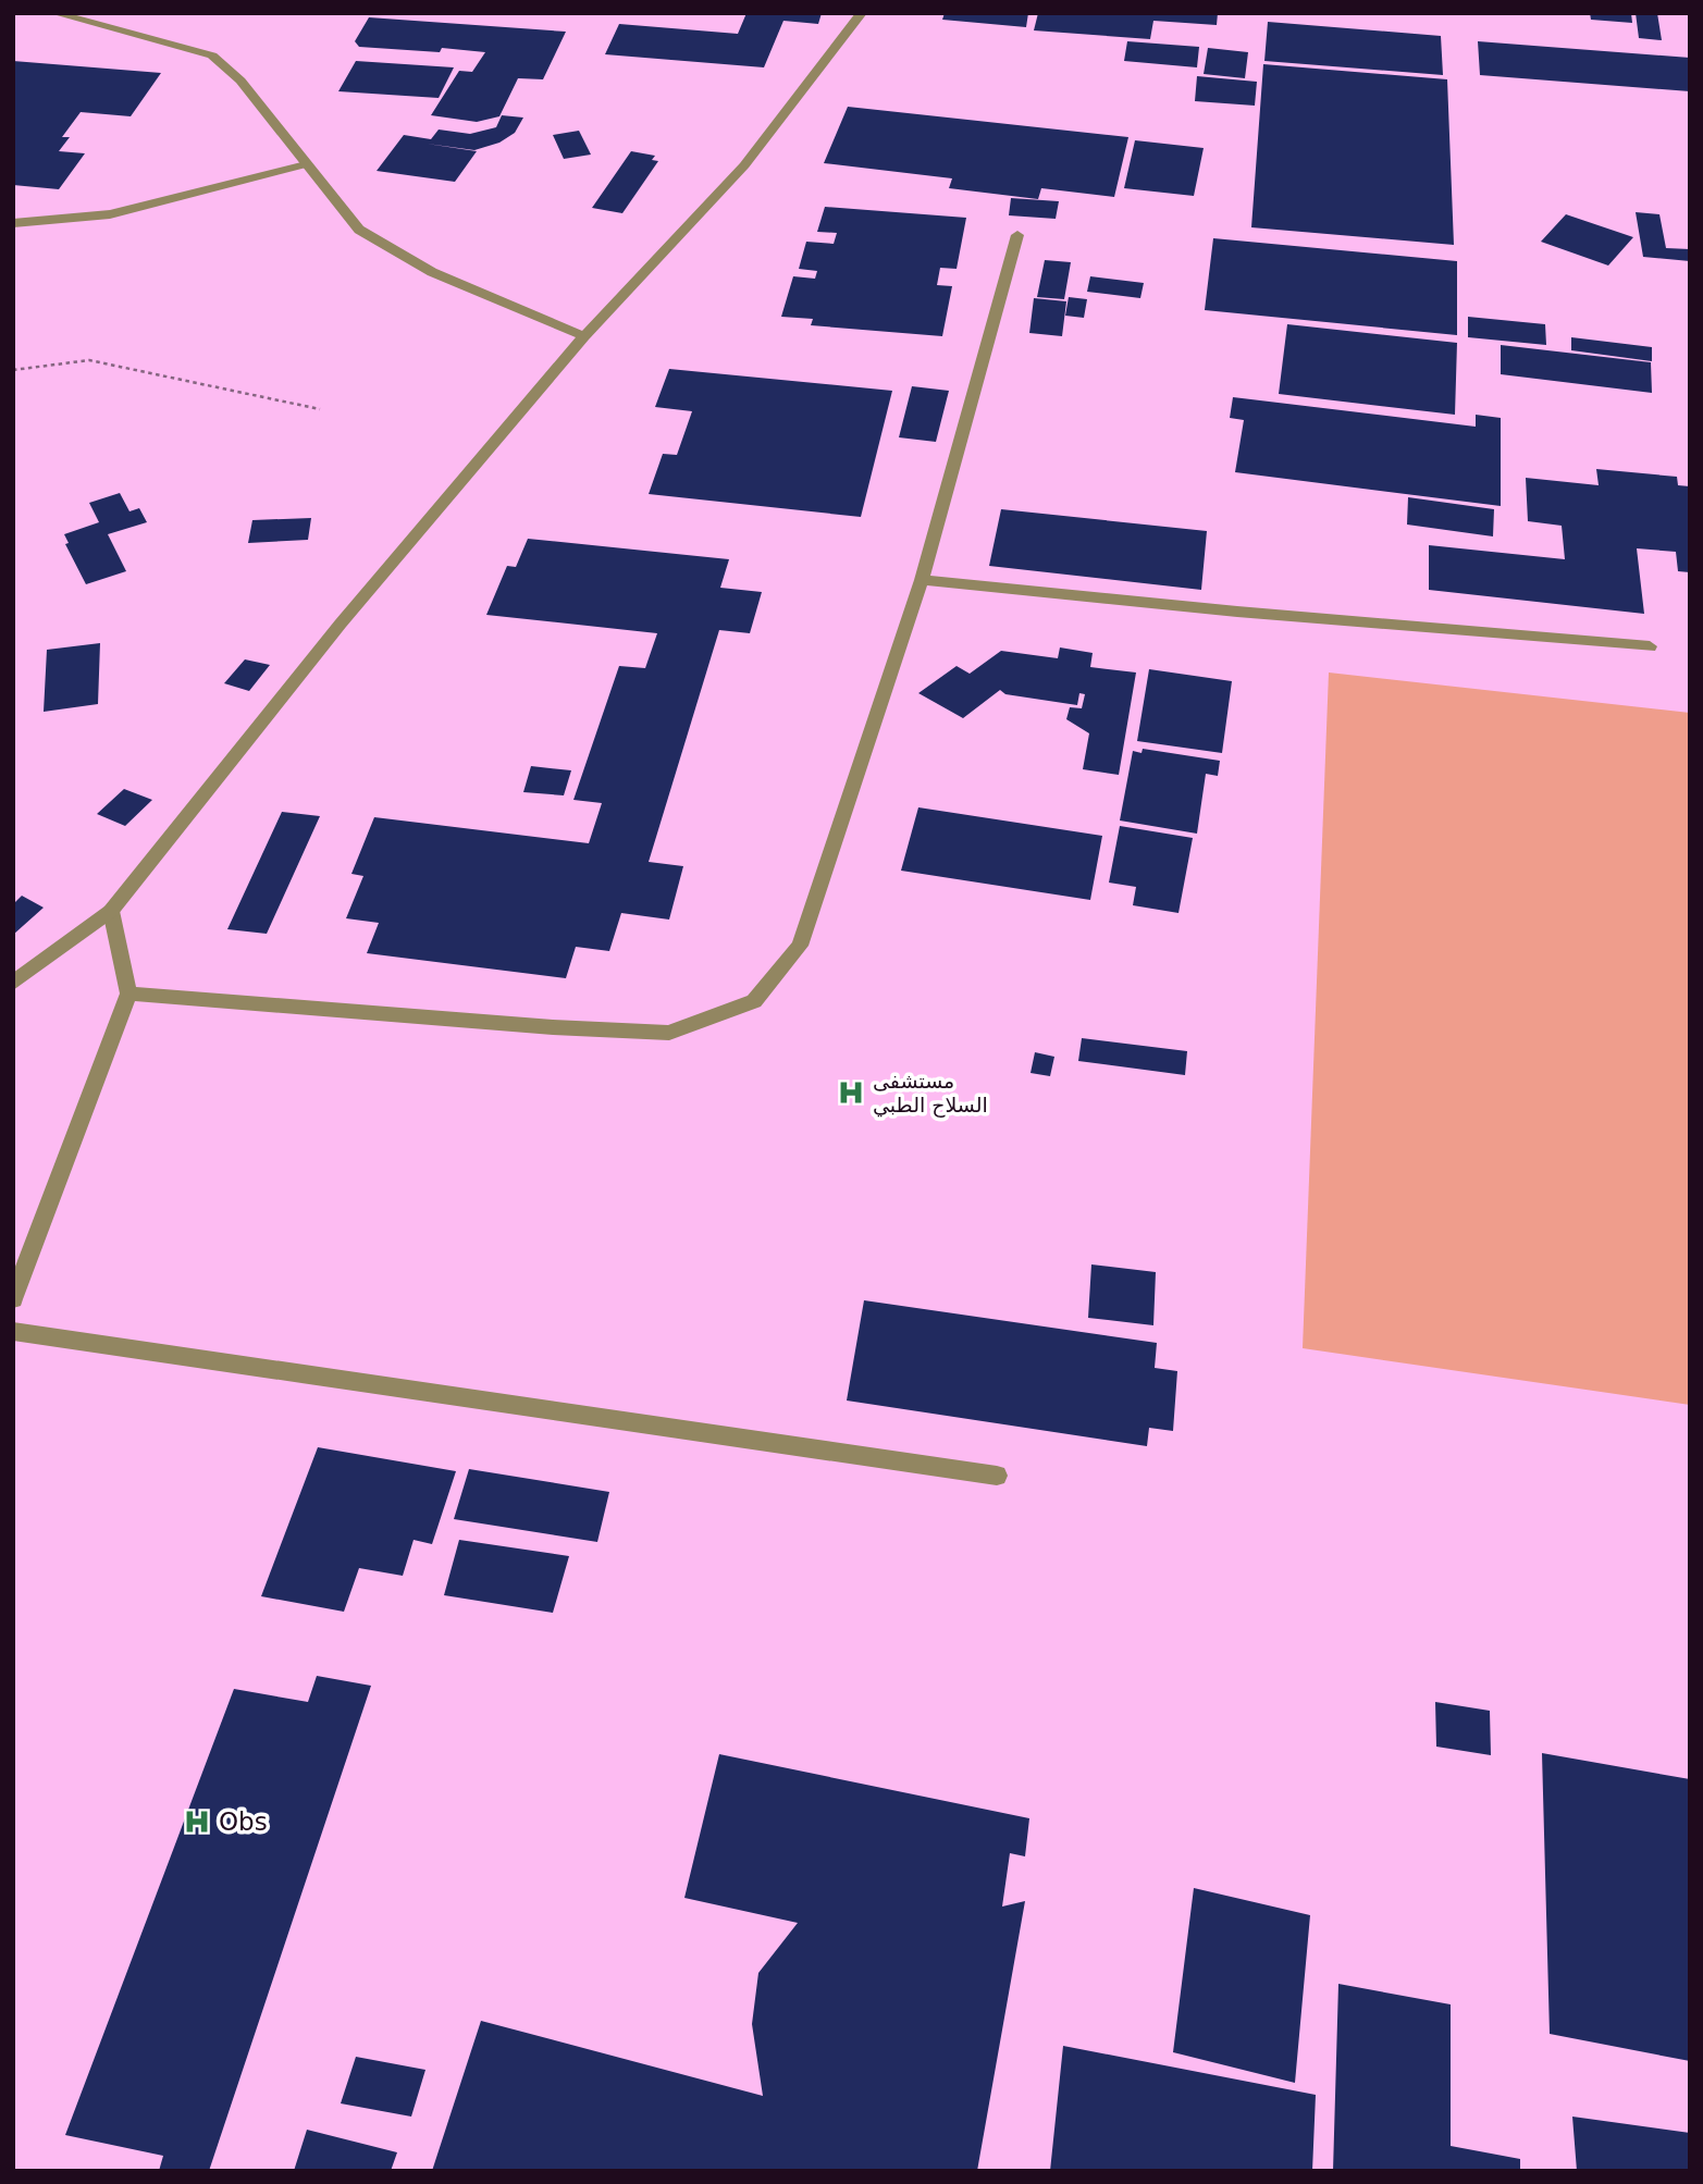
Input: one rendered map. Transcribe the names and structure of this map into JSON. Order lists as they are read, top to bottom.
{
  "places": {
    "hospital": ["مستشفى السلاح الطبي", "Obs"]
  }
}
